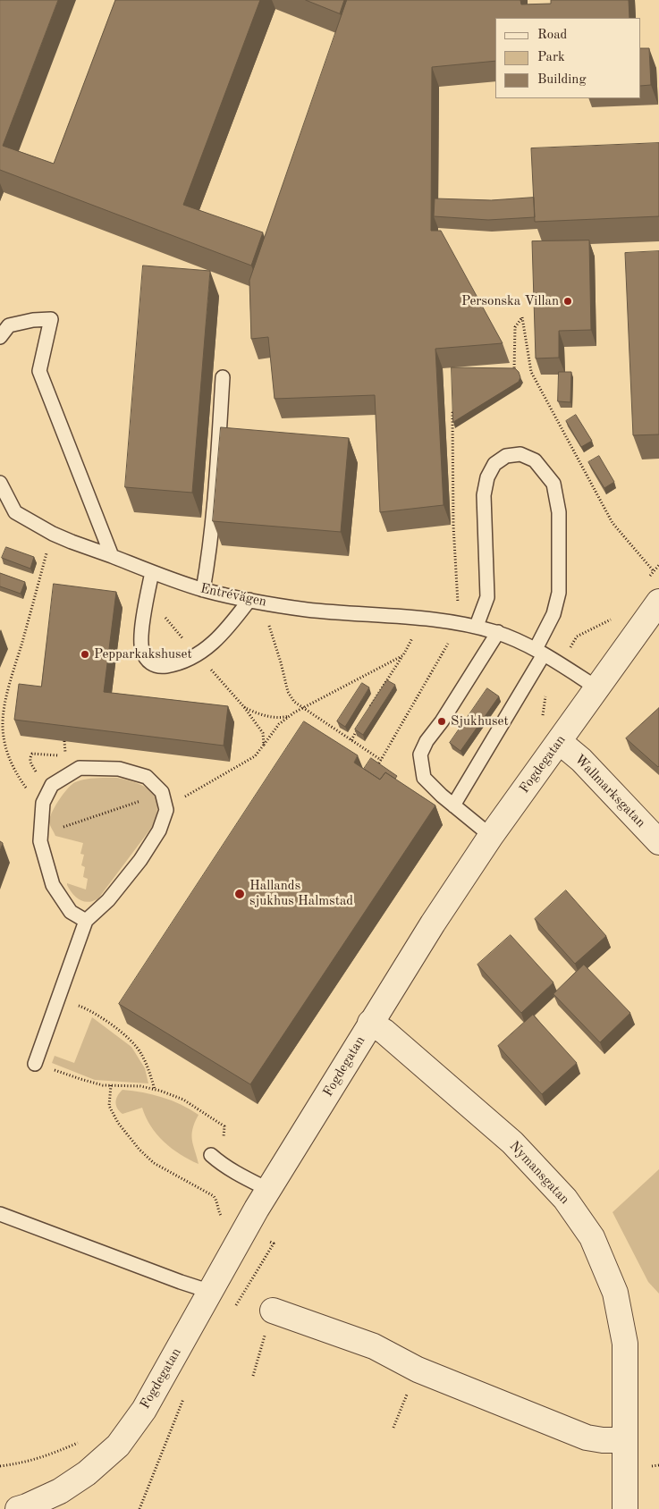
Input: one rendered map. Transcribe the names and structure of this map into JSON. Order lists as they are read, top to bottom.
{
  "streets": {
    "street": ["Fogdegatan", "Wallmarksgatan", "Nymansgatan"],
    "lane": ["Entrévägen"]
  },
  "crossings": [
    ["Entrévägen", "Fogdegatan"],
    ["Fogdegatan", "Wallmarksgatan"],
    ["Fogdegatan", "Nymansgatan"]
  ],
  "places": [
    "Personska Villan",
    "Pepparkakshuset",
    "Sjukhuset",
    "Hallands sjukhus Halmstad"
  ],
  "legend": ["Road", "Park", "Building"]
}
